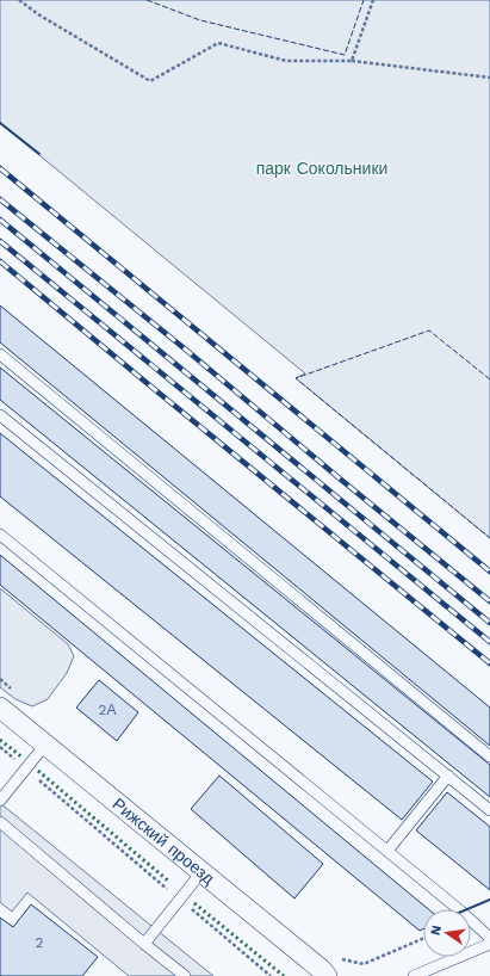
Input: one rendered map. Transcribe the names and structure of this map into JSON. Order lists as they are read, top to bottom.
{
  "streets": {
    "street": ["Рижский проезд"]
  },
  "parks": ["парк Сокольники"],
  "house_numbers": ["2А", "2"],
  "north": "left"
}
